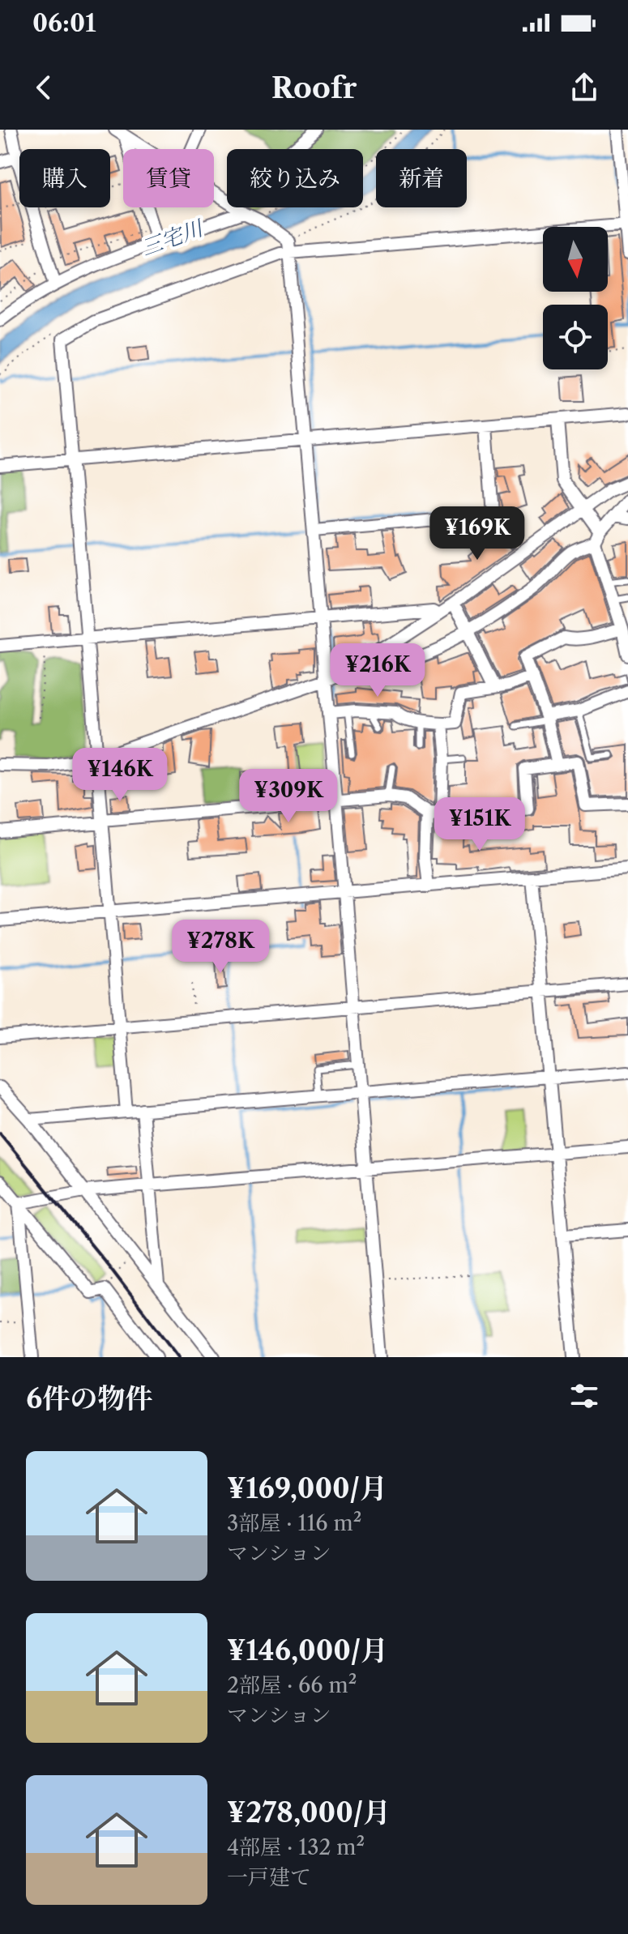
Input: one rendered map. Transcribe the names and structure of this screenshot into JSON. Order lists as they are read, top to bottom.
{
  "water": ["三宅川"],
  "north": "bottom",
  "page": {
    "status": "06:01",
    "header": "Roofr",
    "chip": [
      "購入",
      "賃貸",
      "絞り込み",
      "新着"
    ],
    "price": [
      "¥169K",
      "¥216K",
      "¥146K",
      "¥309K",
      "¥151K",
      "¥278K"
    ],
    "heading": "6件の物件",
    "list": [
      {
        "name": "¥169,000/月",
        "note": "3部屋 · 116 m² · マンション"
      },
      {
        "name": "¥146,000/月",
        "note": "2部屋 · 66 m² · マンション"
      },
      {
        "name": "¥278,000/月",
        "note": "4部屋 · 132 m² · 一戸建て"
      }
    ]
  }
}
